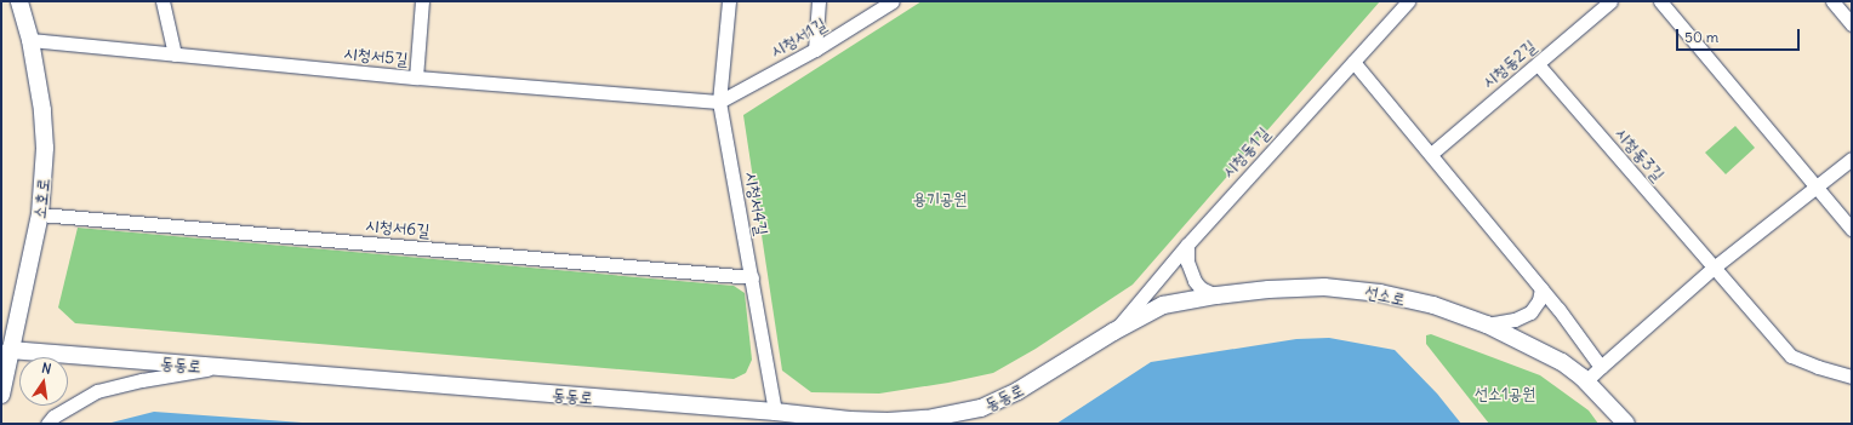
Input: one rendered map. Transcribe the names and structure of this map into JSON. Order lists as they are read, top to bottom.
{
  "streets": {
    "street": [
      "시청서1길",
      "시청서5길",
      "시청동2길",
      "시청동1길",
      "시청동3길",
      "소호로",
      "시청서4길",
      "시청서6길",
      "선소로",
      "동동로"
    ]
  },
  "crossings": [
    ["시청서1길", "시청서5길"],
    ["시청서1길", "시청서4길"],
    ["시청서5길", "소호로"],
    ["시청서5길", "시청서4길"],
    ["시청동2길", "시청동3길"],
    ["시청동1길", "선소로"],
    ["시청동1길", "동동로"],
    ["소호로", "시청서6길"],
    ["소호로", "동동로"],
    ["시청서4길", "시청서6길"],
    ["시청서4길", "동동로"],
    ["선소로", "동동로"]
  ],
  "parks": ["용기공원", "선소1공원"],
  "scale_bar": "50 m",
  "north": "top"
}
